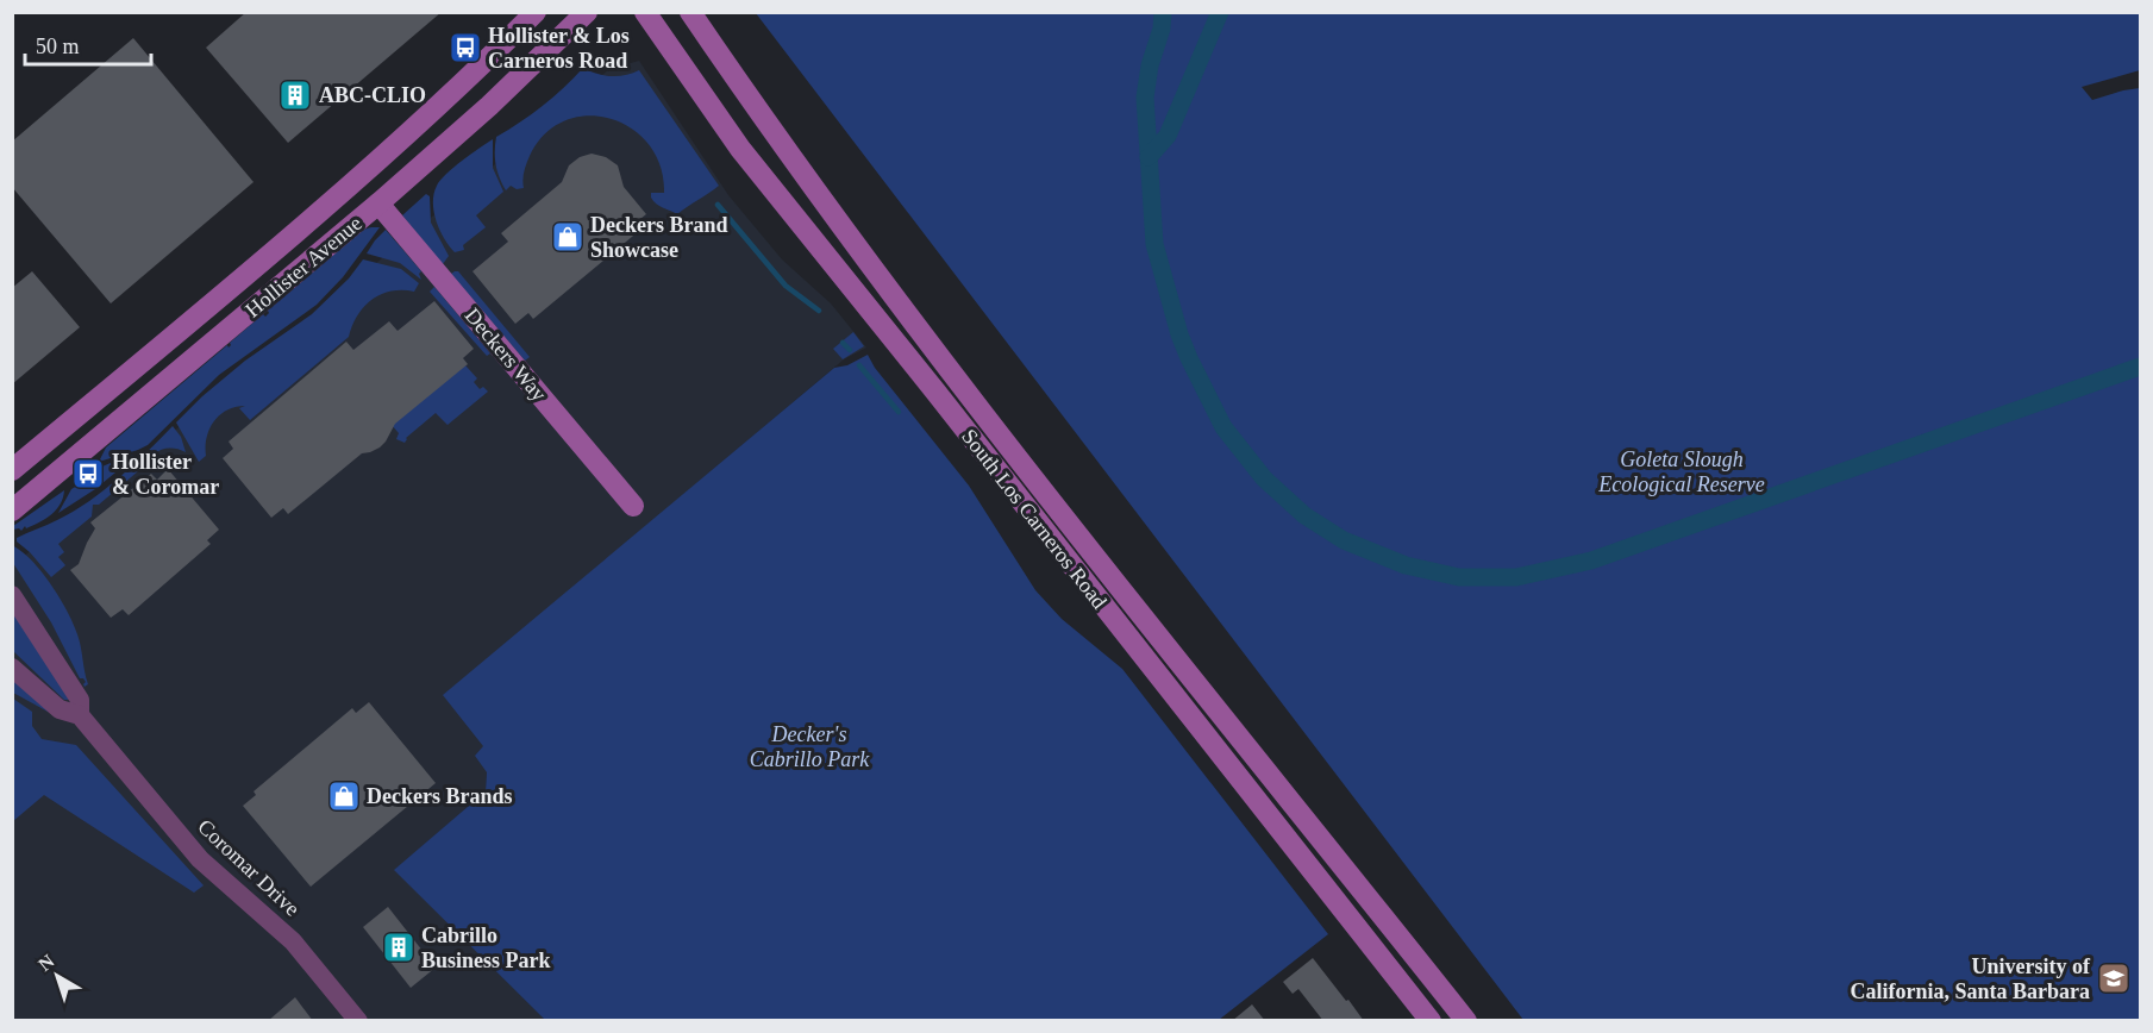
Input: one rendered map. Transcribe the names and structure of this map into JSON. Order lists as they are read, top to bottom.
{
  "streets": {
    "main road": ["Hollister Avenue", "Deckers Way", "South Los Carneros Road"],
    "street": ["Coromar Drive"]
  },
  "crossings": [
    ["Hollister Avenue", "Deckers Way"]
  ],
  "parks": ["Goleta Slough Ecological Reserve", "Decker's Cabrillo Park"],
  "places": {
    "bus stop": ["Hollister & Los Carneros Road", "Hollister & Coromar"],
    "building": ["ABC-CLIO", "Cabrillo Business Park"],
    "shop": ["Deckers Brand Showcase", "Deckers Brands"],
    "school or university": ["University of California, Santa Barbara"]
  },
  "scale_bar": "50 m",
  "north": "top left"
}
